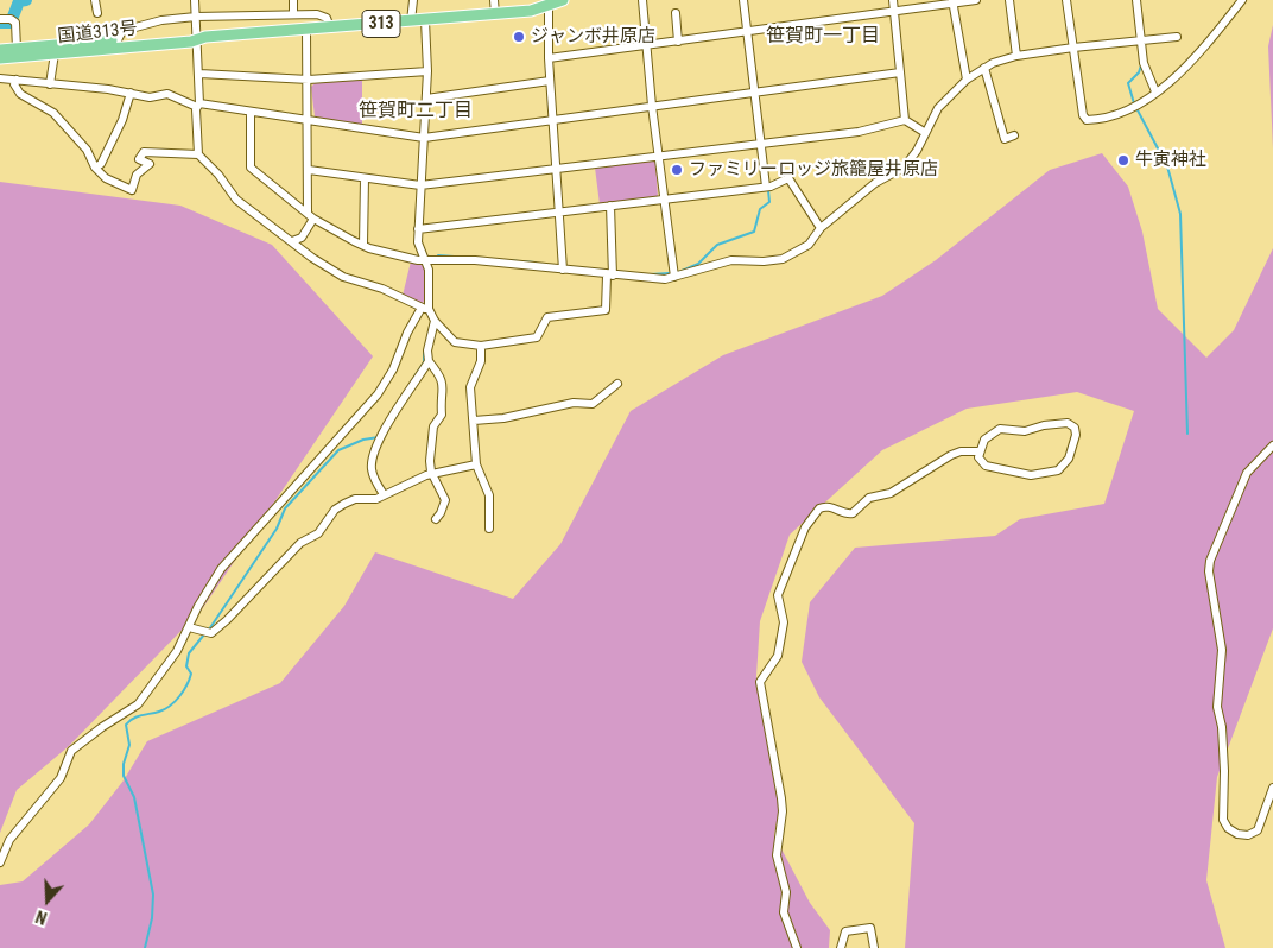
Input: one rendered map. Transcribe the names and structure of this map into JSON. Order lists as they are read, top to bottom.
{
  "streets": {
    "highway": ["313", "国道313号"]
  },
  "districts": ["笹賀町一丁目", "笹賀町二丁目"],
  "places": ["ジャンボ井原店", "牛寅神社", "ファミリーロッジ旅籠屋井原店"],
  "north": "bottom"
}
